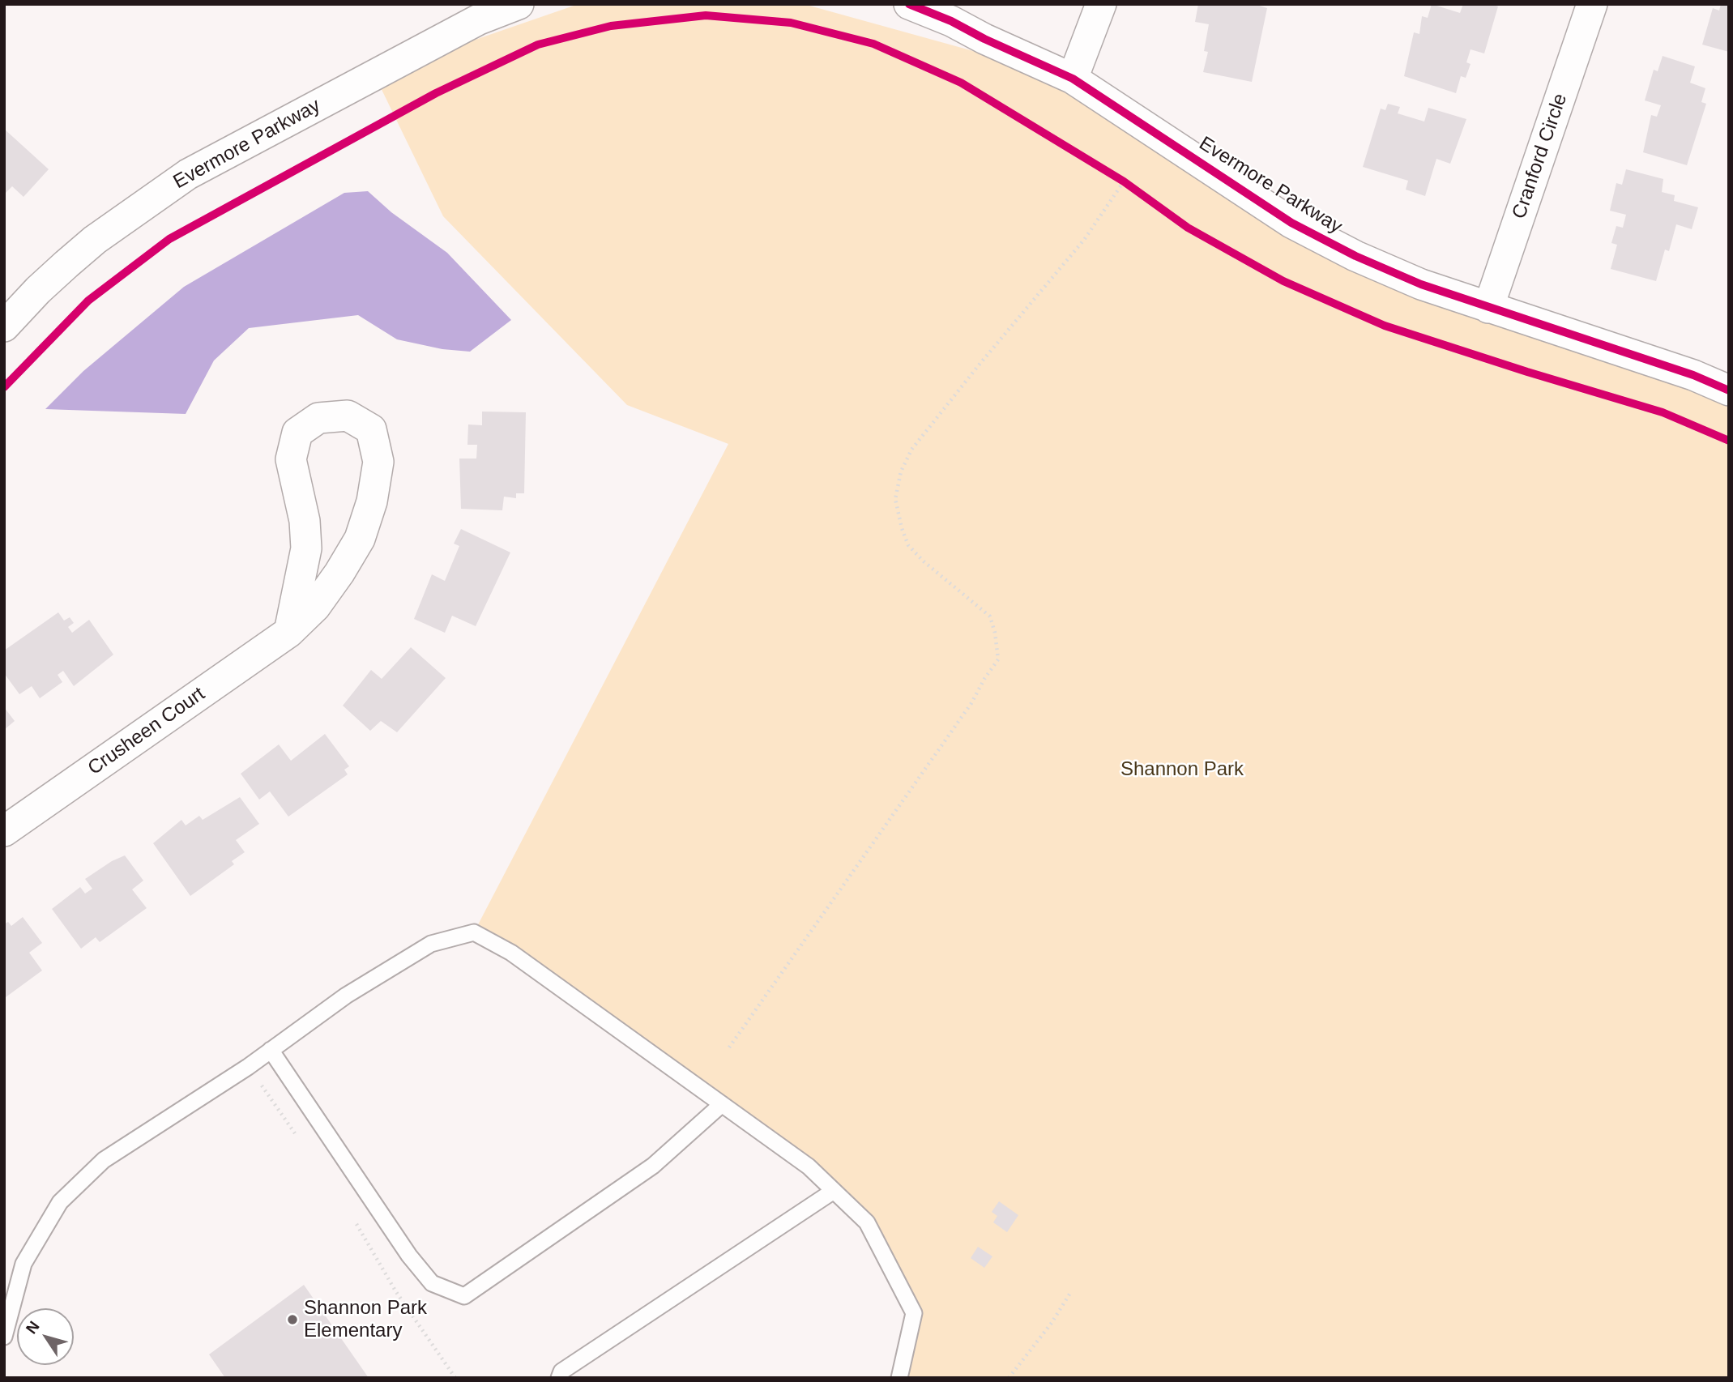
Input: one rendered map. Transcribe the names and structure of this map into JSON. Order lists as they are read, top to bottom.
{
  "streets": {
    "street": ["Evermore Parkway", "Cranford Circle", "Crusheen Court"]
  },
  "crossings": [
    ["Evermore Parkway", "Cranford Circle"]
  ],
  "parks": ["Shannon Park"],
  "places": ["Shannon Park Elementary"],
  "north": "top left"
}
